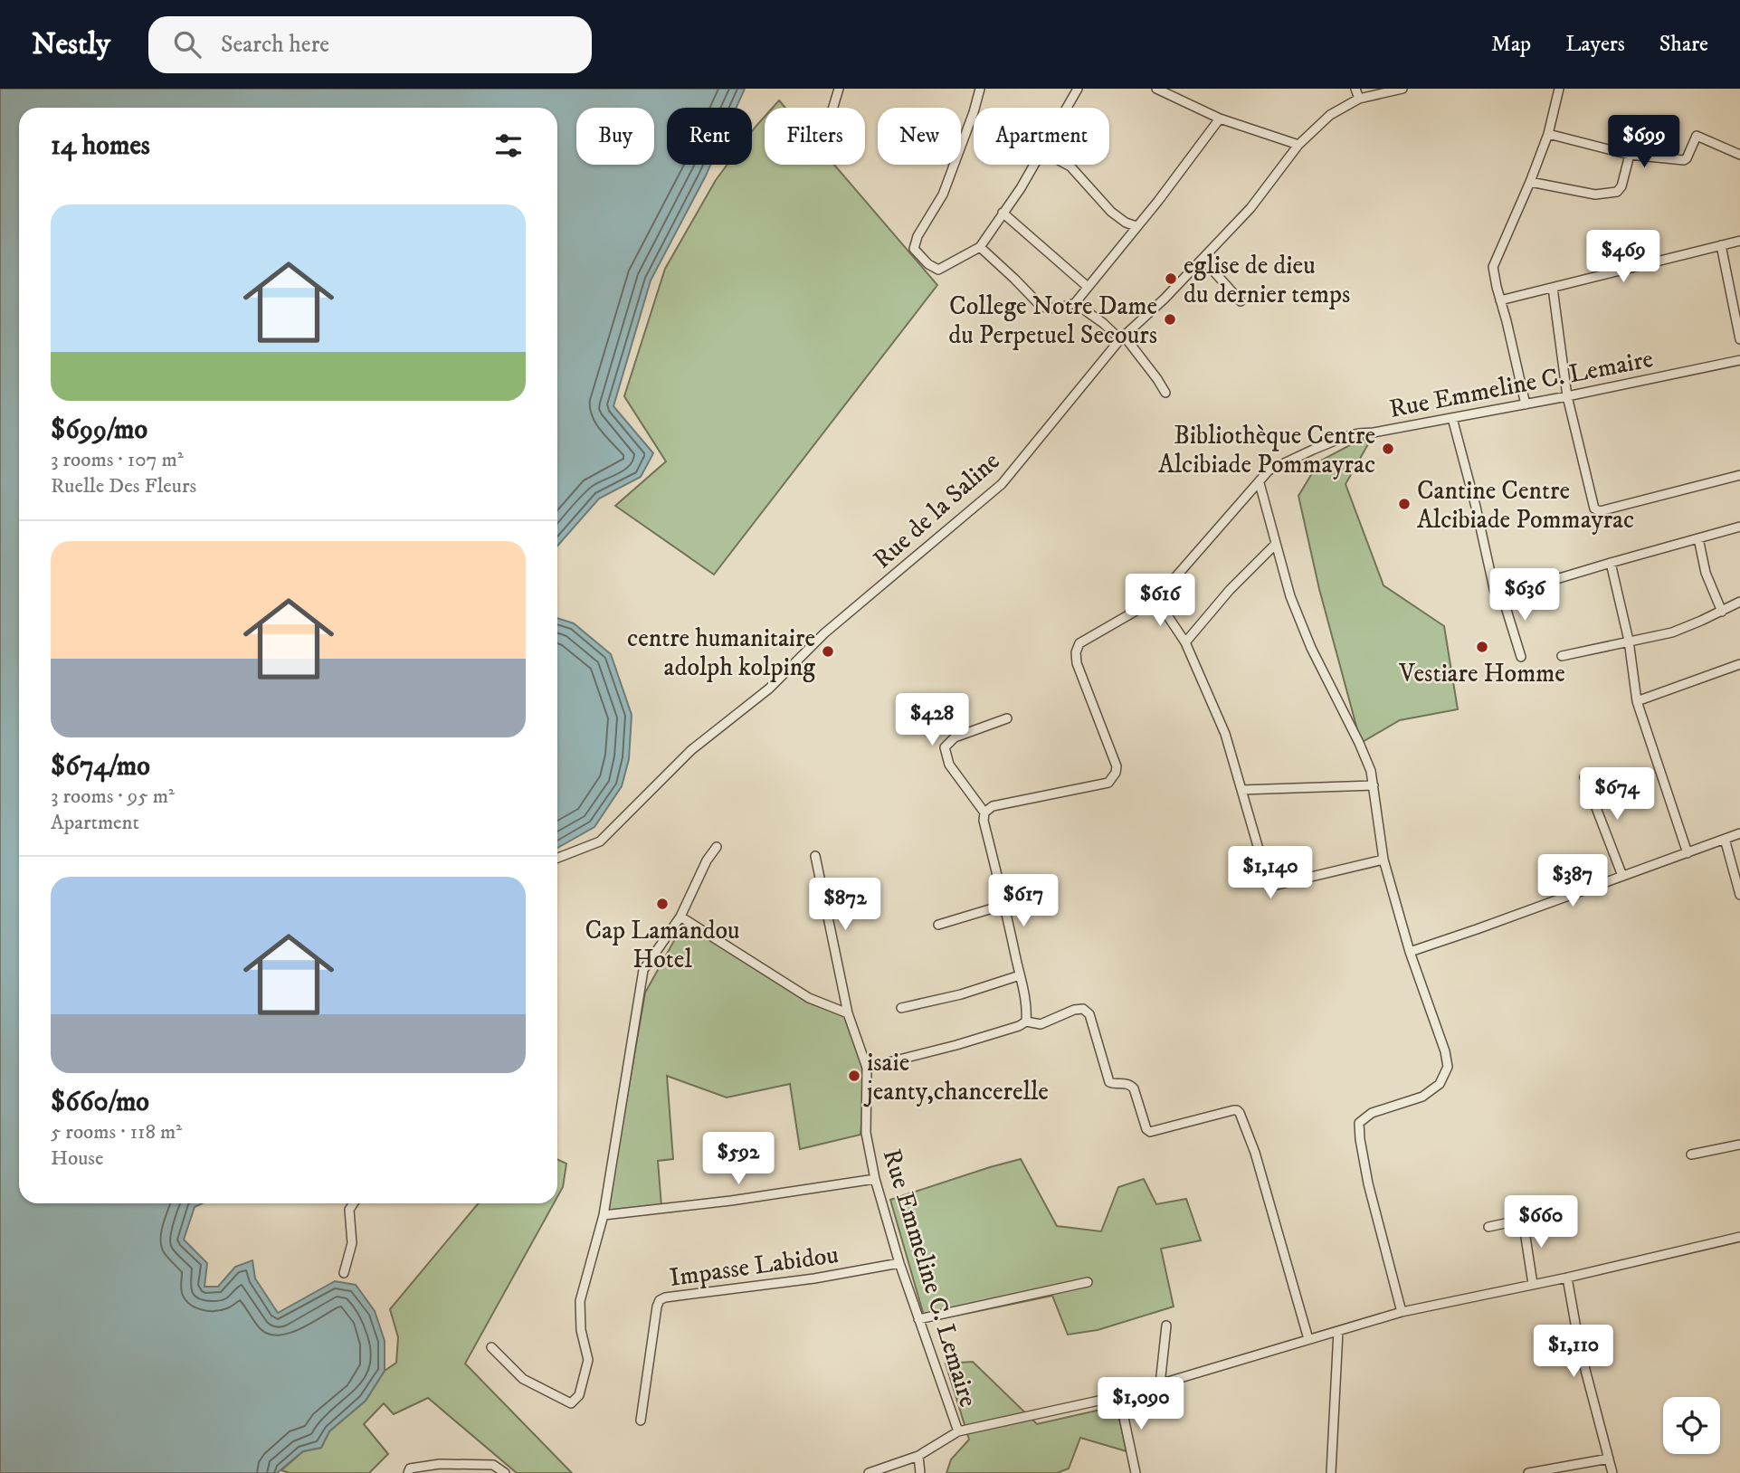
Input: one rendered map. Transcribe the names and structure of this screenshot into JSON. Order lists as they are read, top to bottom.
{
  "streets": {
    "street": ["Rue Emmeline C. Lemaire", "Rue de la Saline", "Impasse Labidou"]
  },
  "crossings": [
    ["Rue Emmeline C. Lemaire", "Impasse Labidou"]
  ],
  "places": [
    "eglise de dieu du dernier temps",
    "College Notre Dame du Perpetuel Secours",
    "Bibliothèque Centre Alcibiade Pommayrac",
    "Cantine Centre Alcibiade Pommayrac",
    "Vestiare Homme",
    "centre humanitaire adolph kolping",
    "Cap Lamandou Hotel",
    "isaie jeanty,chancerelle"
  ],
  "page": {
    "header": "Nestly",
    "search": "Search here",
    "nav": ["Map", "Layers", "Share"],
    "chip": [
      "Buy",
      "Rent",
      "Filters",
      "New",
      "Apartment"
    ],
    "heading": "14 homes",
    "price": [
      "$699",
      "$469",
      "$636",
      "$616",
      "$428",
      "$674",
      "$1,140",
      "$387",
      "$617",
      "$872",
      "$592",
      "$660",
      "$1,110",
      "$1,090"
    ],
    "list": [
      {
        "name": "$699/mo",
        "note": "3 rooms · 107 m² · Ruelle Des Fleurs"
      },
      {
        "name": "$674/mo",
        "note": "3 rooms · 95 m² · Apartment"
      },
      {
        "name": "$660/mo",
        "note": "5 rooms · 118 m² · House"
      }
    ]
  }
}
